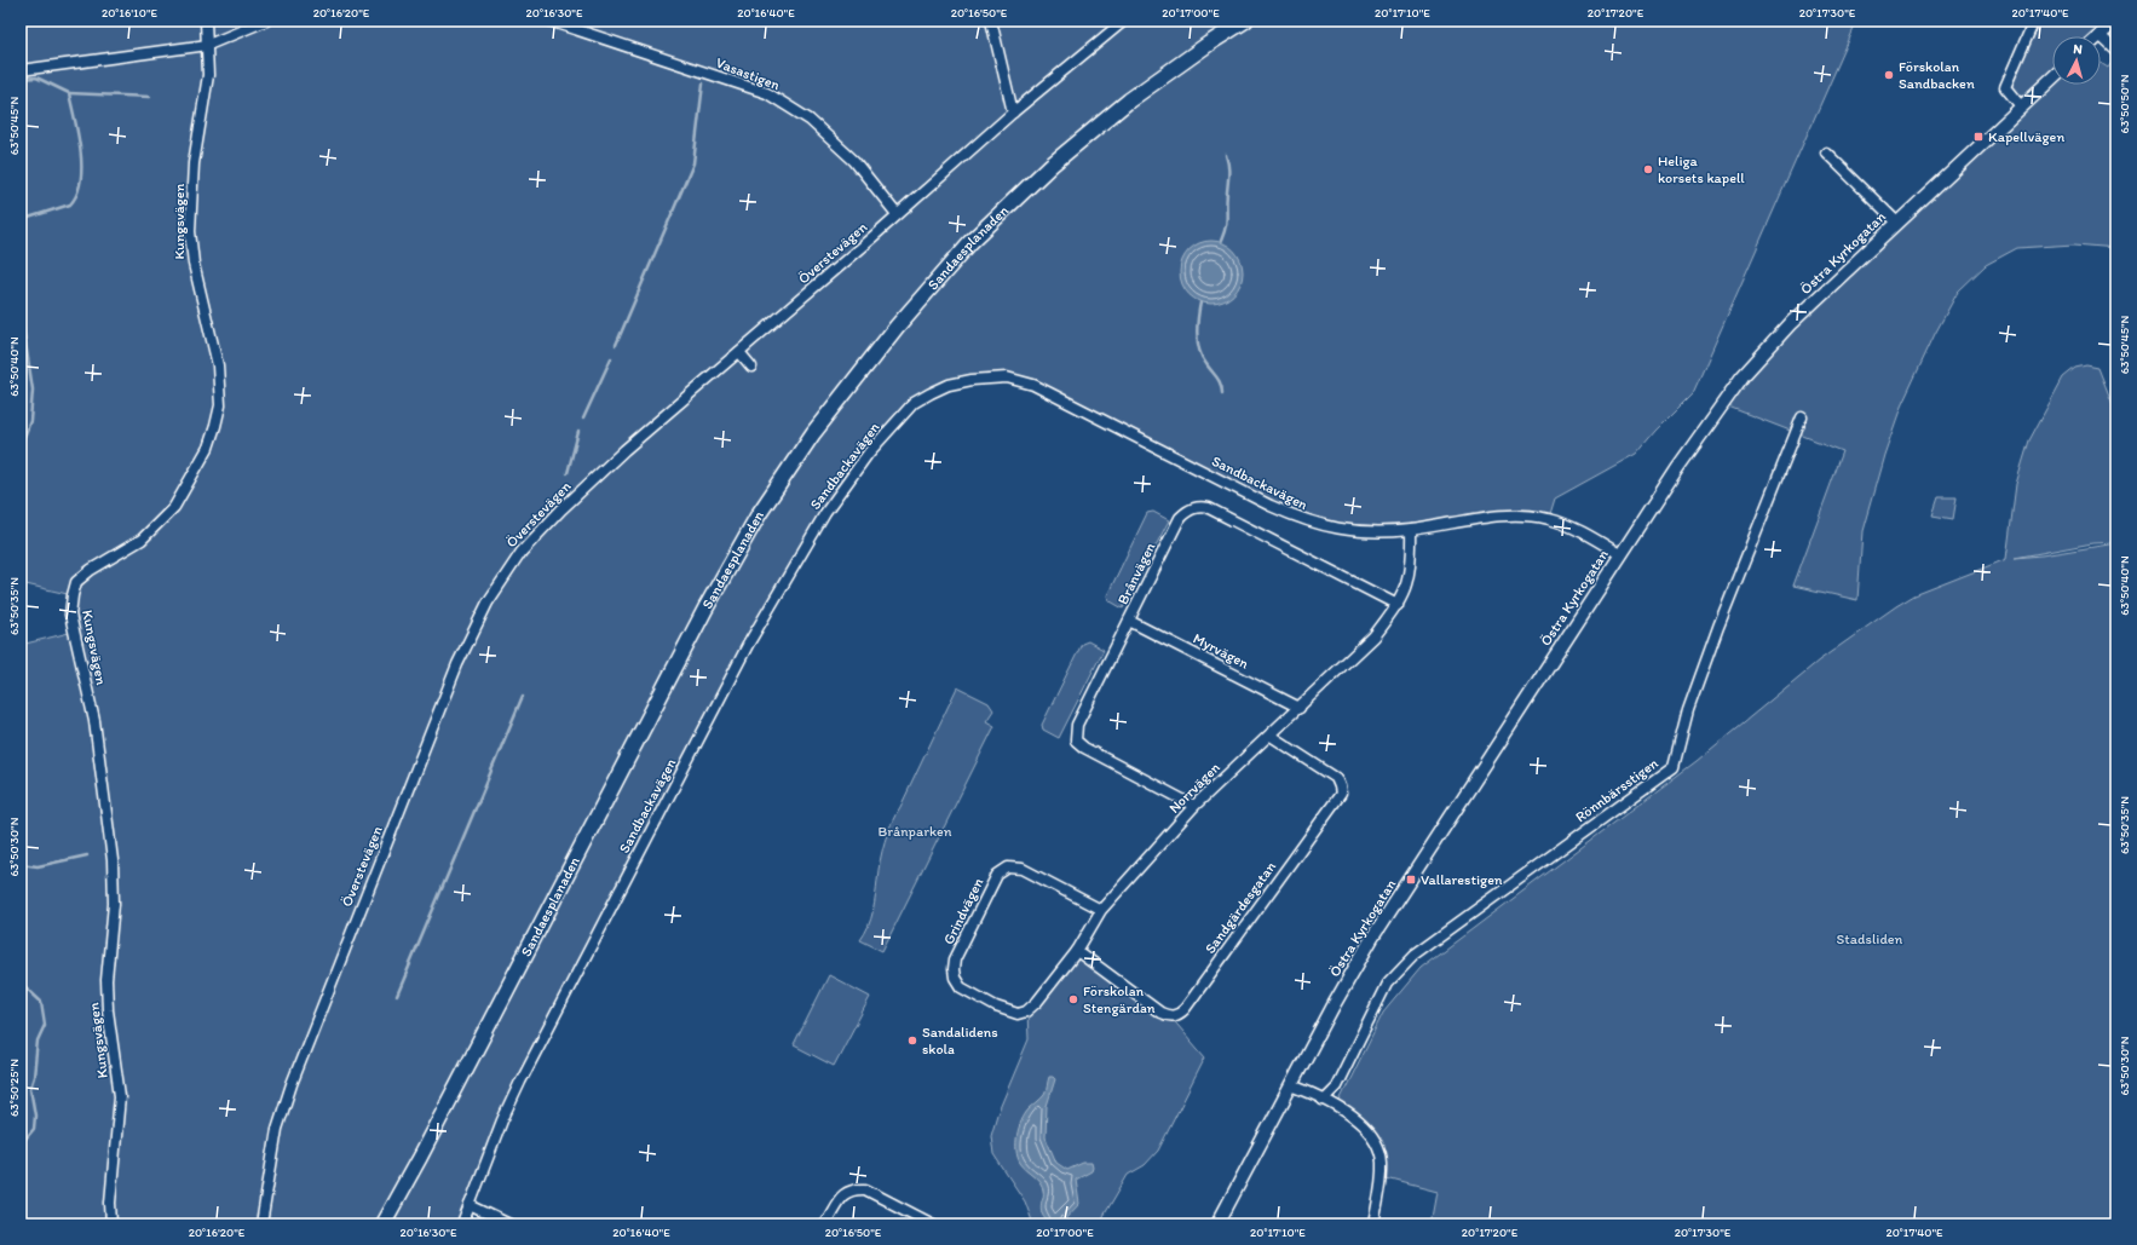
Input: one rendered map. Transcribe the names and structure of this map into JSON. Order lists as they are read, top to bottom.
{
  "streets": {
    "main road": ["Sandaesplanaden"],
    "street": [
      "Vasastigen",
      "Kungsvägen",
      "Överstevägen",
      "Östra Kyrkogatan",
      "Sandbackavägen",
      "Brånvägen",
      "Myrvägen",
      "Norrvägen",
      "Rönnbärsstigen",
      "Sandgärdesgatan",
      "Grindvägen"
    ]
  },
  "crossings": [
    ["Vasastigen", "Överstevägen"],
    ["Östra Kyrkogatan", "Sandbackavägen"],
    ["Sandbackavägen", "Norrvägen"],
    ["Brånvägen", "Myrvägen"],
    ["Brånvägen", "Norrvägen"],
    ["Myrvägen", "Norrvägen"],
    ["Norrvägen", "Sandgärdesgatan"],
    ["Norrvägen", "Grindvägen"]
  ],
  "parks": ["Brånparken", "Stadsliden"],
  "places": {
    "other": [
      "Förskolan Sandbacken",
      "Heliga korsets kapell",
      "Förskolan Stengärdan",
      "Sandalidens skola"
    ],
    "transit": ["Kapellvägen", "Vallarestigen"]
  },
  "north": "top",
  "coordinates": [
    "20°16'10\"E",
    "20°16'20\"E",
    "20°16'30\"E",
    "20°16'40\"E",
    "20°16'50\"E",
    "20°17'00\"E",
    "20°17'10\"E",
    "20°17'20\"E",
    "20°17'30\"E",
    "20°17'40\"E",
    "63°50'50\"N",
    "63°50'45\"N",
    "63°50'40\"N",
    "63°50'35\"N",
    "63°50'30\"N",
    "63°50'25\"N"
  ]
}
